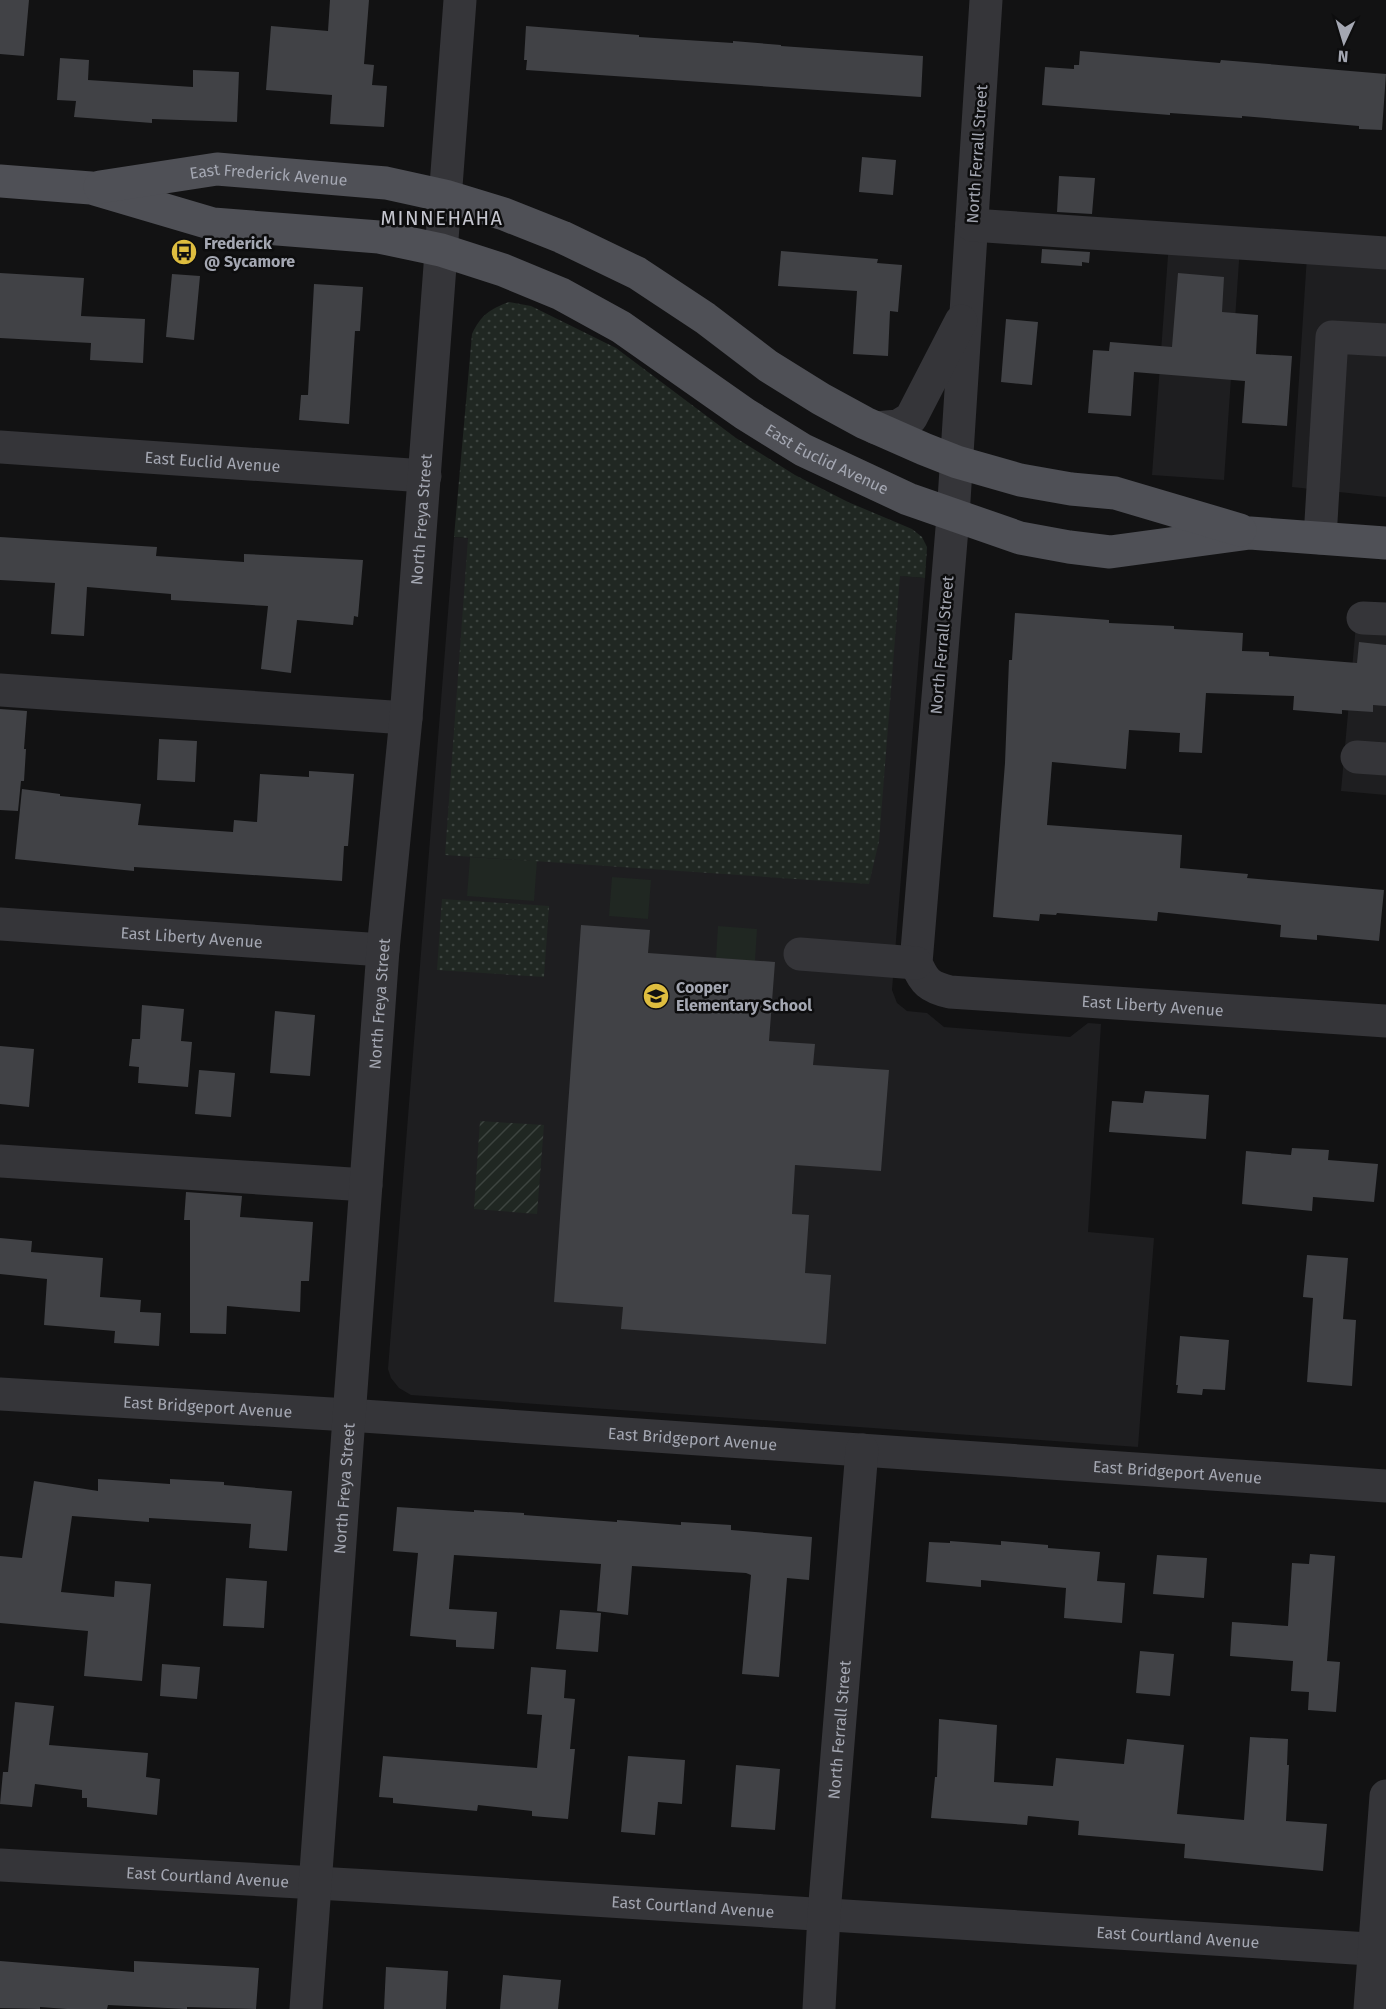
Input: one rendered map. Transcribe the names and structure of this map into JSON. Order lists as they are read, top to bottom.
{
  "streets": {
    "main road": ["East Frederick Avenue", "East Euclid Avenue"],
    "street": [
      "North Ferrall Street",
      "North Freya Street",
      "East Liberty Avenue",
      "East Bridgeport Avenue",
      "East Courtland Avenue"
    ]
  },
  "crossings": [
    ["North Ferrall Street", "East Euclid Avenue"],
    ["North Ferrall Street", "East Liberty Avenue"],
    ["North Ferrall Street", "East Bridgeport Avenue"],
    ["North Ferrall Street", "East Courtland Avenue"],
    ["East Frederick Avenue", "East Euclid Avenue"],
    ["East Frederick Avenue", "North Freya Street"],
    ["East Euclid Avenue", "North Freya Street"],
    ["North Freya Street", "East Liberty Avenue"],
    ["North Freya Street", "East Bridgeport Avenue"],
    ["North Freya Street", "East Courtland Avenue"]
  ],
  "districts": ["MINNEHAHA"],
  "places": {
    "bus stop": ["Frederick @ Sycamore"],
    "school or university": ["Cooper Elementary School"]
  },
  "north": "bottom"
}
